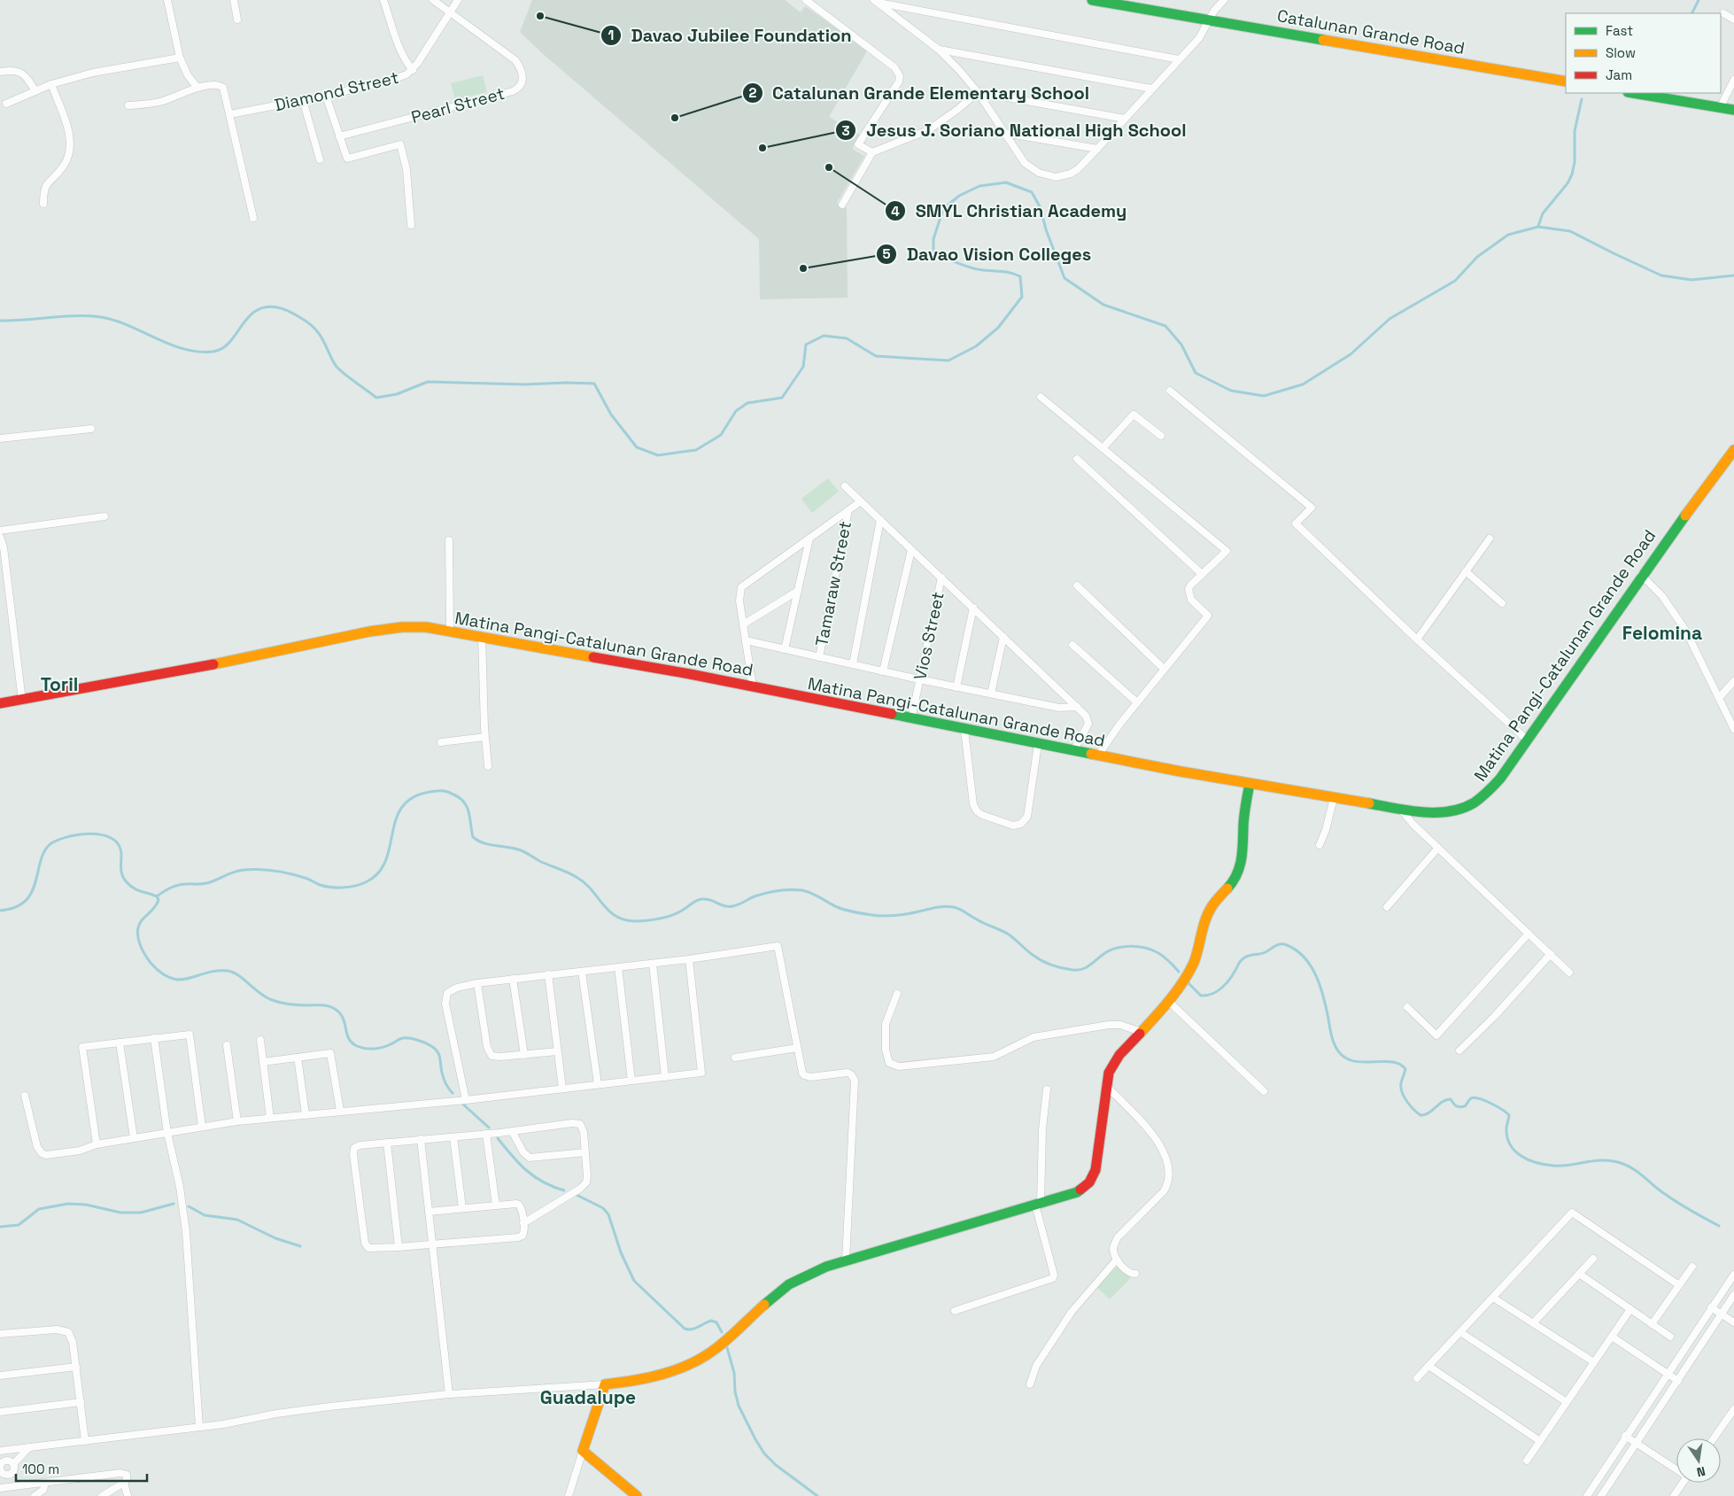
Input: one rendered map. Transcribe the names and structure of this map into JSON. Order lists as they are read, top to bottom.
{
  "streets": {
    "street": [
      "Catalunan Grande Road",
      "Diamond Street",
      "Pearl Street",
      "Tamaraw Street",
      "Vios Street",
      "Matina Pangi-Catalunan Grande Road"
    ]
  },
  "crossings": [
    ["Diamond Street", "Pearl Street"],
    ["Vios Street", "Matina Pangi-Catalunan Grande Road"]
  ],
  "districts": ["Felomina", "Toril", "Guadalupe"],
  "places": [
    "Davao Jubilee Foundation",
    "Catalunan Grande Elementary School",
    "Jesus J. Soriano National High School",
    "SMYL Christian Academy",
    "Davao Vision Colleges"
  ],
  "legend": ["Fast", "Slow", "Jam"],
  "scale_bar": "100 m",
  "north": "bottom"
}
